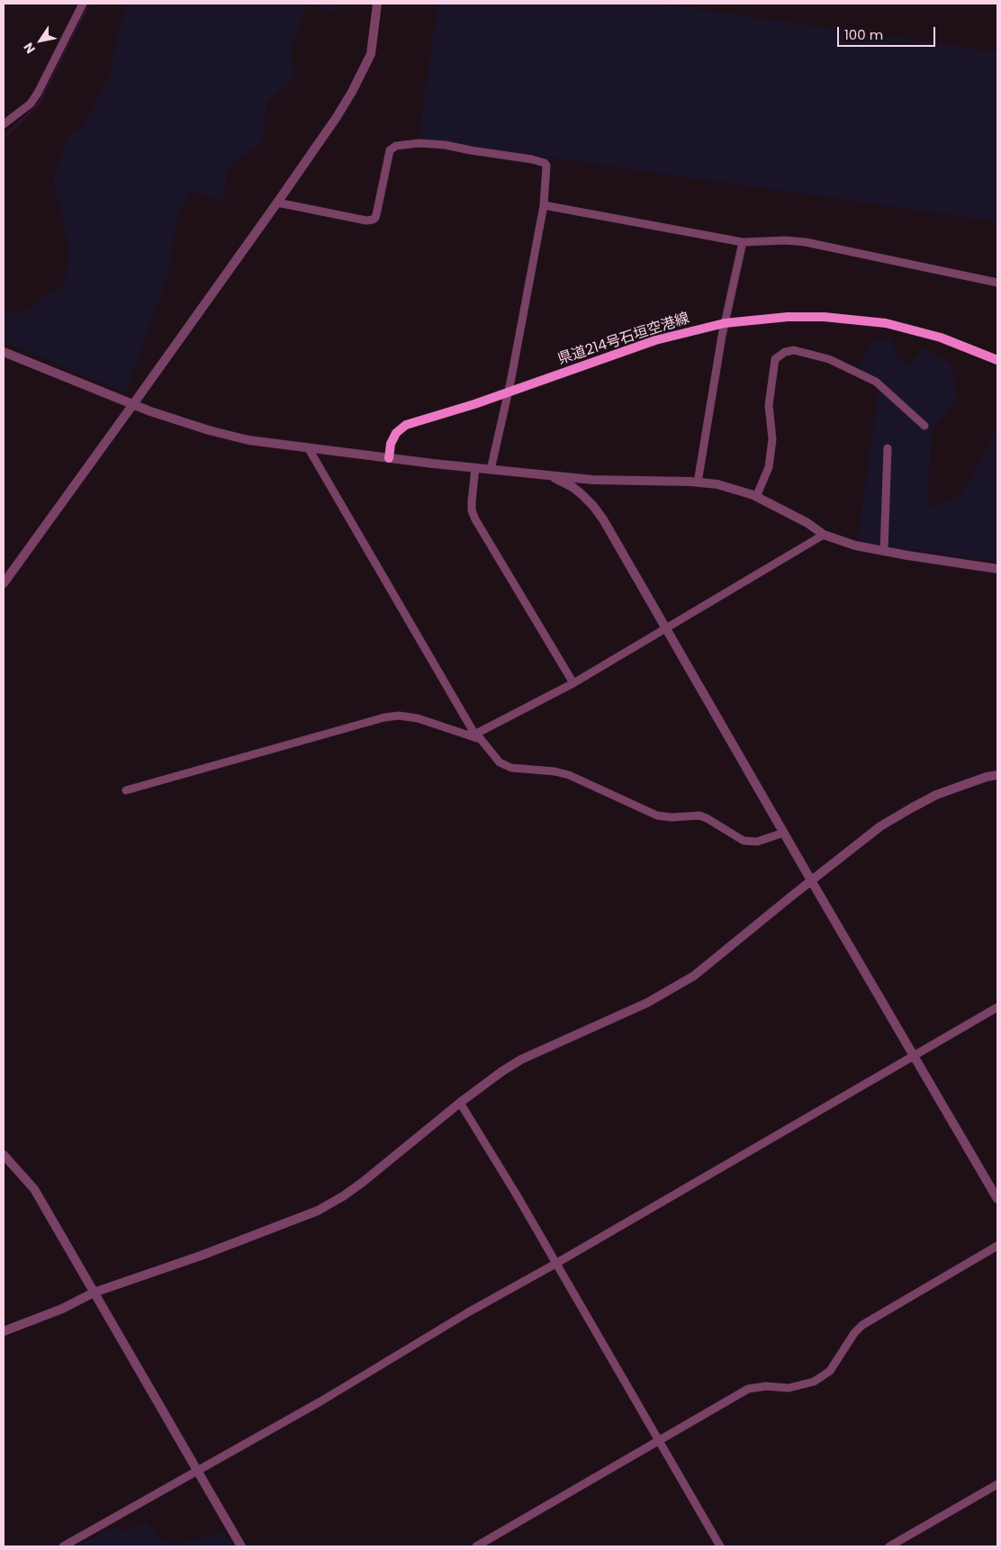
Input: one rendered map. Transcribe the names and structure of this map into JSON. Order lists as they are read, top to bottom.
{
  "streets": {
    "main road": ["県道214号石垣空港線"]
  },
  "scale_bar": "100 m",
  "north": "bottom left"
}
